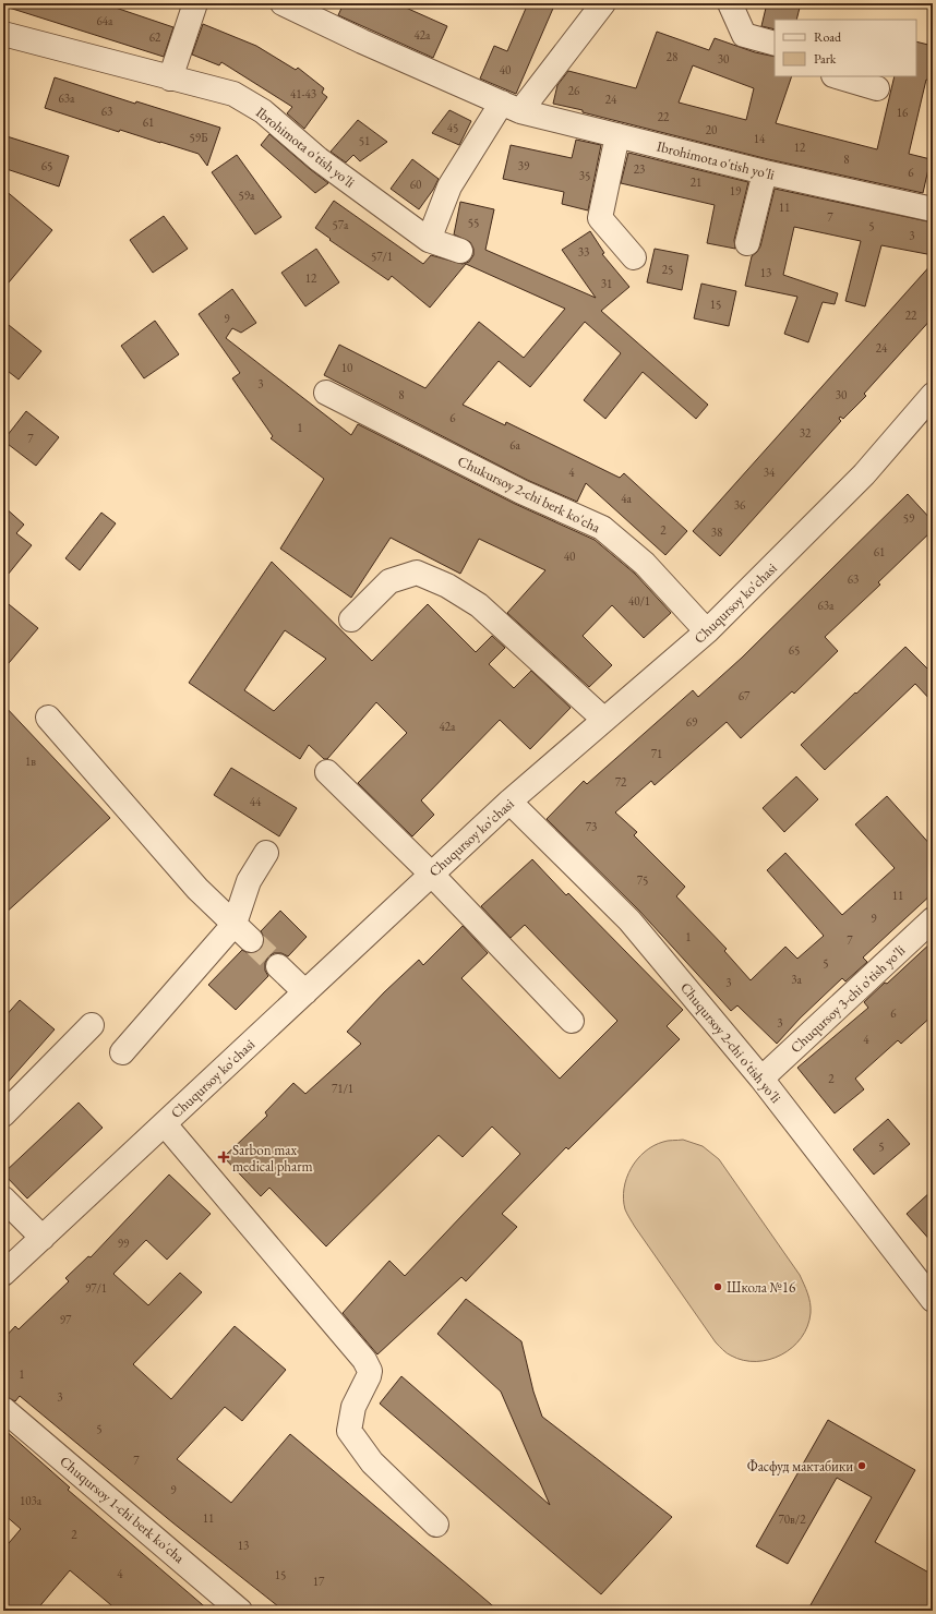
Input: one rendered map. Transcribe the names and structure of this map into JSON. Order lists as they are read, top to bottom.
{
  "streets": {
    "street": [
      "Ibrohimota o'tish yo'li",
      "Chukursoy 2-chi berk ko'cha",
      "Chuqursoy ko'chasi",
      "Chuqursoy 3-chi o'tish yo'li",
      "Chuqursoy 2-chi o'tish yo'li",
      "Chuqursoy 1-chi berk ko'cha"
    ]
  },
  "crossings": [
    ["Chukursoy 2-chi berk ko'cha", "Chuqursoy ko'chasi"],
    ["Chuqursoy ko'chasi", "Chuqursoy 2-chi o'tish yo'li"],
    ["Chuqursoy 3-chi o'tish yo'li", "Chuqursoy 2-chi o'tish yo'li"]
  ],
  "places": {
    "health": ["Sarbon max medical pharm"],
    "other": ["Школа №16", "Фасфуд мактабики"]
  },
  "house_numbers": [
    "64a",
    "42a",
    "62",
    "28",
    "30",
    "40",
    "26",
    "41-43",
    "63a",
    "24",
    "63",
    "16",
    "22",
    "61",
    "45",
    "20",
    "59Б",
    "14",
    "51",
    "12",
    "8",
    "65",
    "39",
    "23",
    "6",
    "35",
    "21",
    "60",
    "19",
    "59а",
    "11",
    "7",
    "55",
    "57a",
    "5",
    "3",
    "33",
    "57/1",
    "25",
    "13",
    "12",
    "31",
    "15",
    "22",
    "9",
    "24",
    "10",
    "3",
    "8",
    "30",
    "6",
    "1",
    "32",
    "7",
    "6a",
    "4",
    "34",
    "4a",
    "36",
    "59",
    "2",
    "38",
    "61",
    "40",
    "63",
    "40/1",
    "63a",
    "65",
    "67",
    "69",
    "42a",
    "71",
    "1в",
    "72",
    "44",
    "73",
    "75",
    "11",
    "9",
    "1",
    "7",
    "5",
    "3а",
    "3",
    "6",
    "3",
    "4",
    "2",
    "71/1",
    "5",
    "99",
    "97/1",
    "97",
    "1",
    "3",
    "5",
    "7",
    "9",
    "103a",
    "11",
    "70в/2",
    "2",
    "13",
    "4",
    "15",
    "17"
  ],
  "legend": ["Road", "Park"]
}
